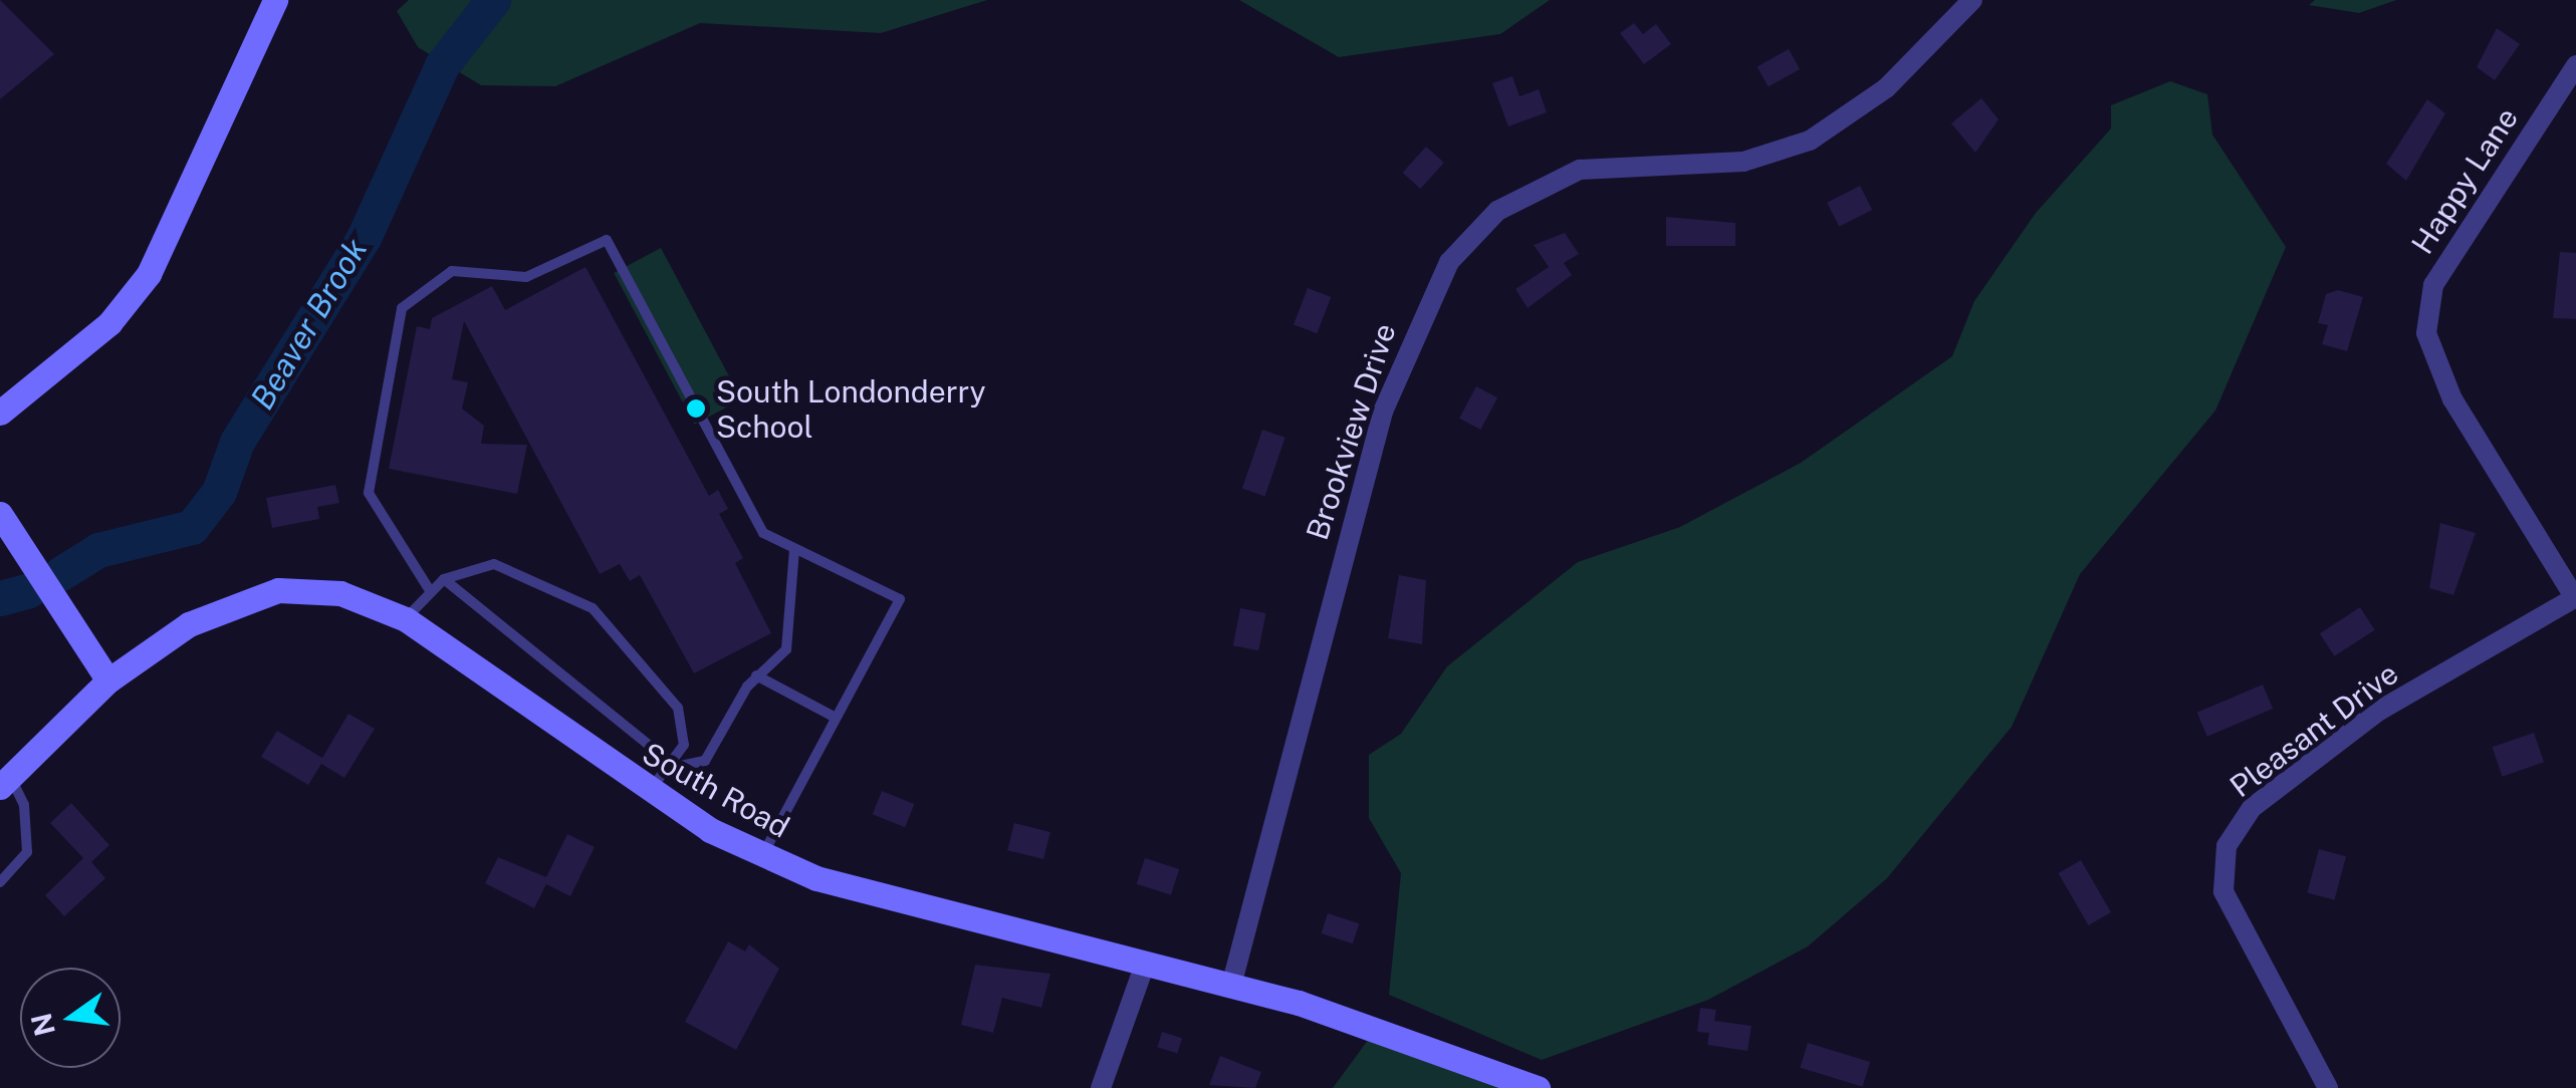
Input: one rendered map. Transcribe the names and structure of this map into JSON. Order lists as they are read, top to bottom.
{
  "streets": {
    "street": [
      "Happy Lane",
      "Brookview Drive",
      "Pleasant Drive",
      "South Road"
    ]
  },
  "crossings": [
    ["Happy Lane", "Pleasant Drive"],
    ["Brookview Drive", "South Road"]
  ],
  "water": ["Beaver Brook"],
  "places": ["South Londonderry School"],
  "north": "left"
}
